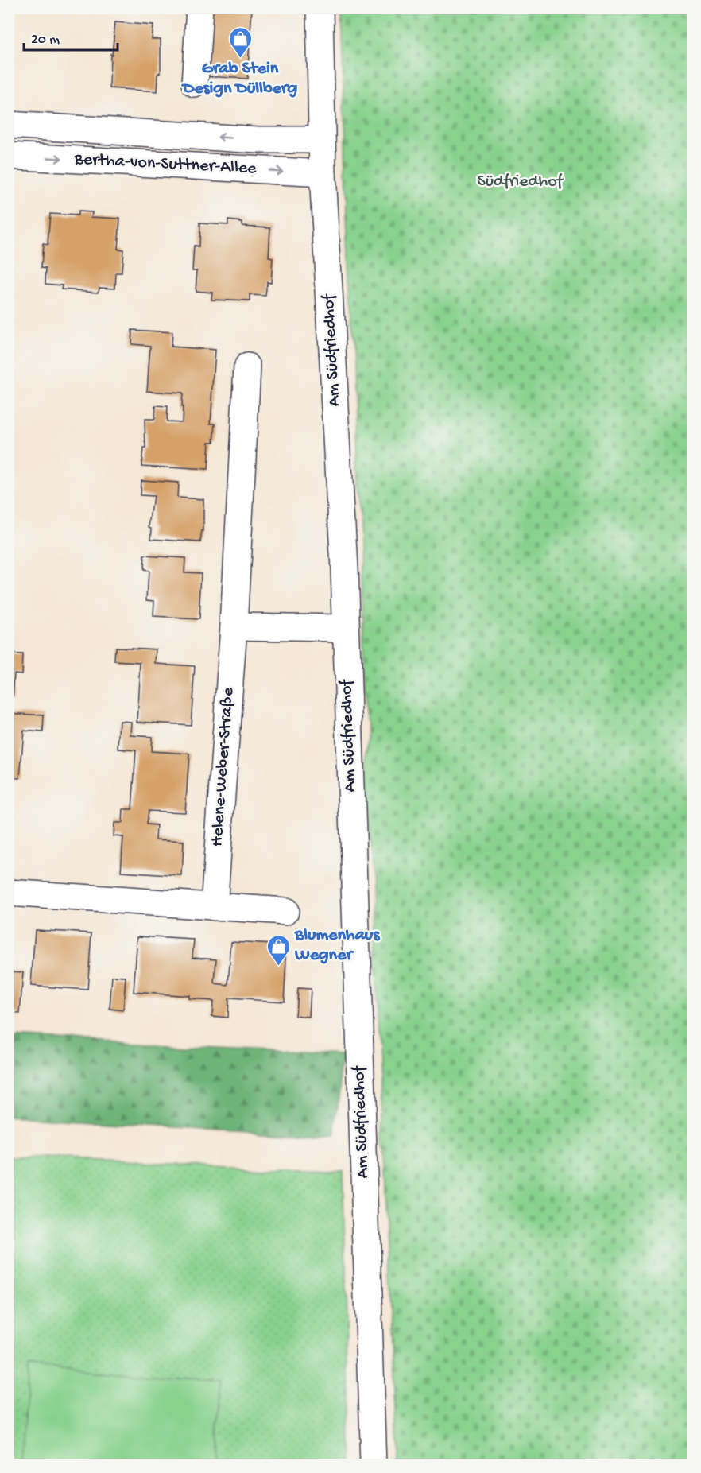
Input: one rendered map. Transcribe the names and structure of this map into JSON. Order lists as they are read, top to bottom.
{
  "streets": {
    "street": ["Bertha-von-Suttner-Allee", "Am Südfriedhof", "Helene-Weber-Straße"]
  },
  "crossings": [
    ["Bertha-von-Suttner-Allee", "Am Südfriedhof"]
  ],
  "parks": ["Südfriedhof"],
  "places": {
    "shop": ["Grab Stein Design Düllberg", "Blumenhaus Wegner"]
  },
  "scale_bar": "20 m"
}
